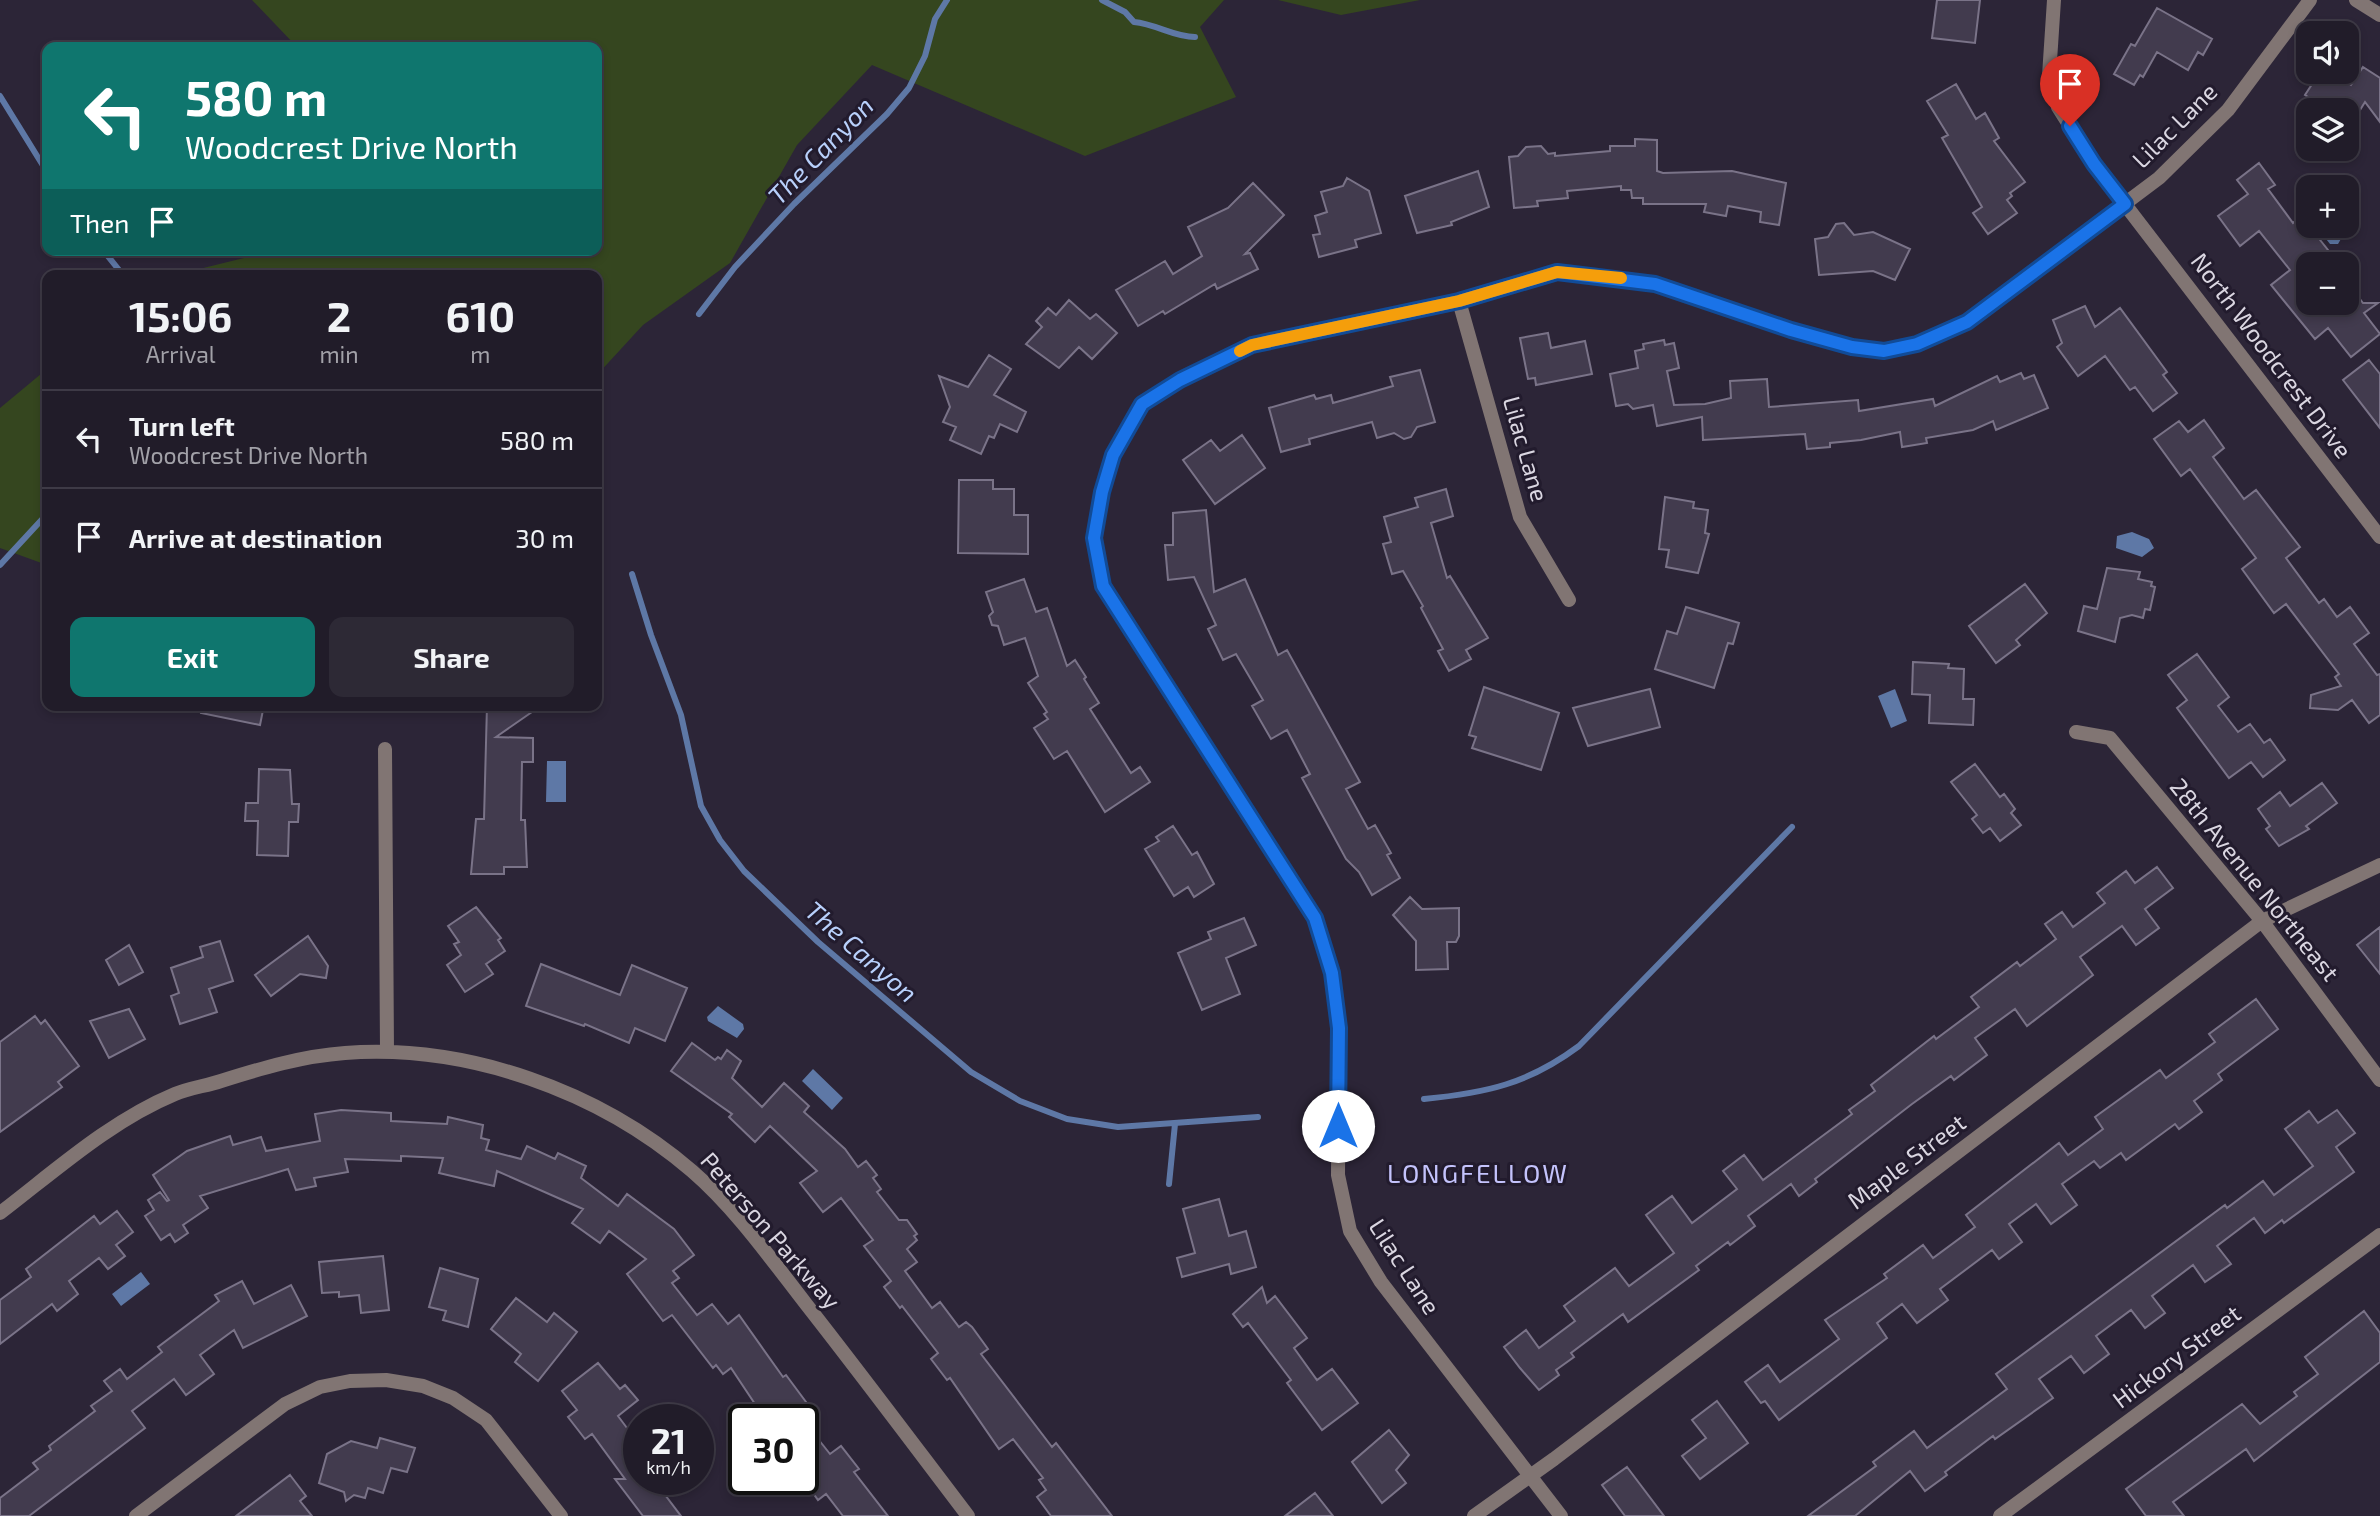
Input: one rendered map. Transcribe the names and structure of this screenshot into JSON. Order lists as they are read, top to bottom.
{
  "streets": {
    "street": [
      "Lilac Lane",
      "North Woodcrest Drive",
      "28th Avenue Northeast",
      "Maple Street",
      "Peterson Parkway",
      "Hickory Street"
    ]
  },
  "crossings": [
    ["Lilac Lane", "North Woodcrest Drive"],
    ["Lilac Lane", "Maple Street"],
    ["28th Avenue Northeast", "Maple Street"]
  ],
  "districts": ["LONGFELLOW"],
  "water": ["The Canyon"],
  "page": {
    "map_buttons": ["+", "−"],
    "turn": ["580 m", "Woodcrest Drive North"],
    "then": "Then",
    "eta": [
      "15:06",
      "Arrival",
      "2",
      "min",
      "610",
      "m"
    ],
    "list": [
      {
        "name": "Turn left",
        "note": "Woodcrest Drive North",
        "value": "580 m"
      },
      {
        "name": "Arrive at destination",
        "value": "30 m"
      }
    ],
    "buttons": ["Exit", "Share"],
    "speed": "21 km/h",
    "limit": "30"
  }
}
